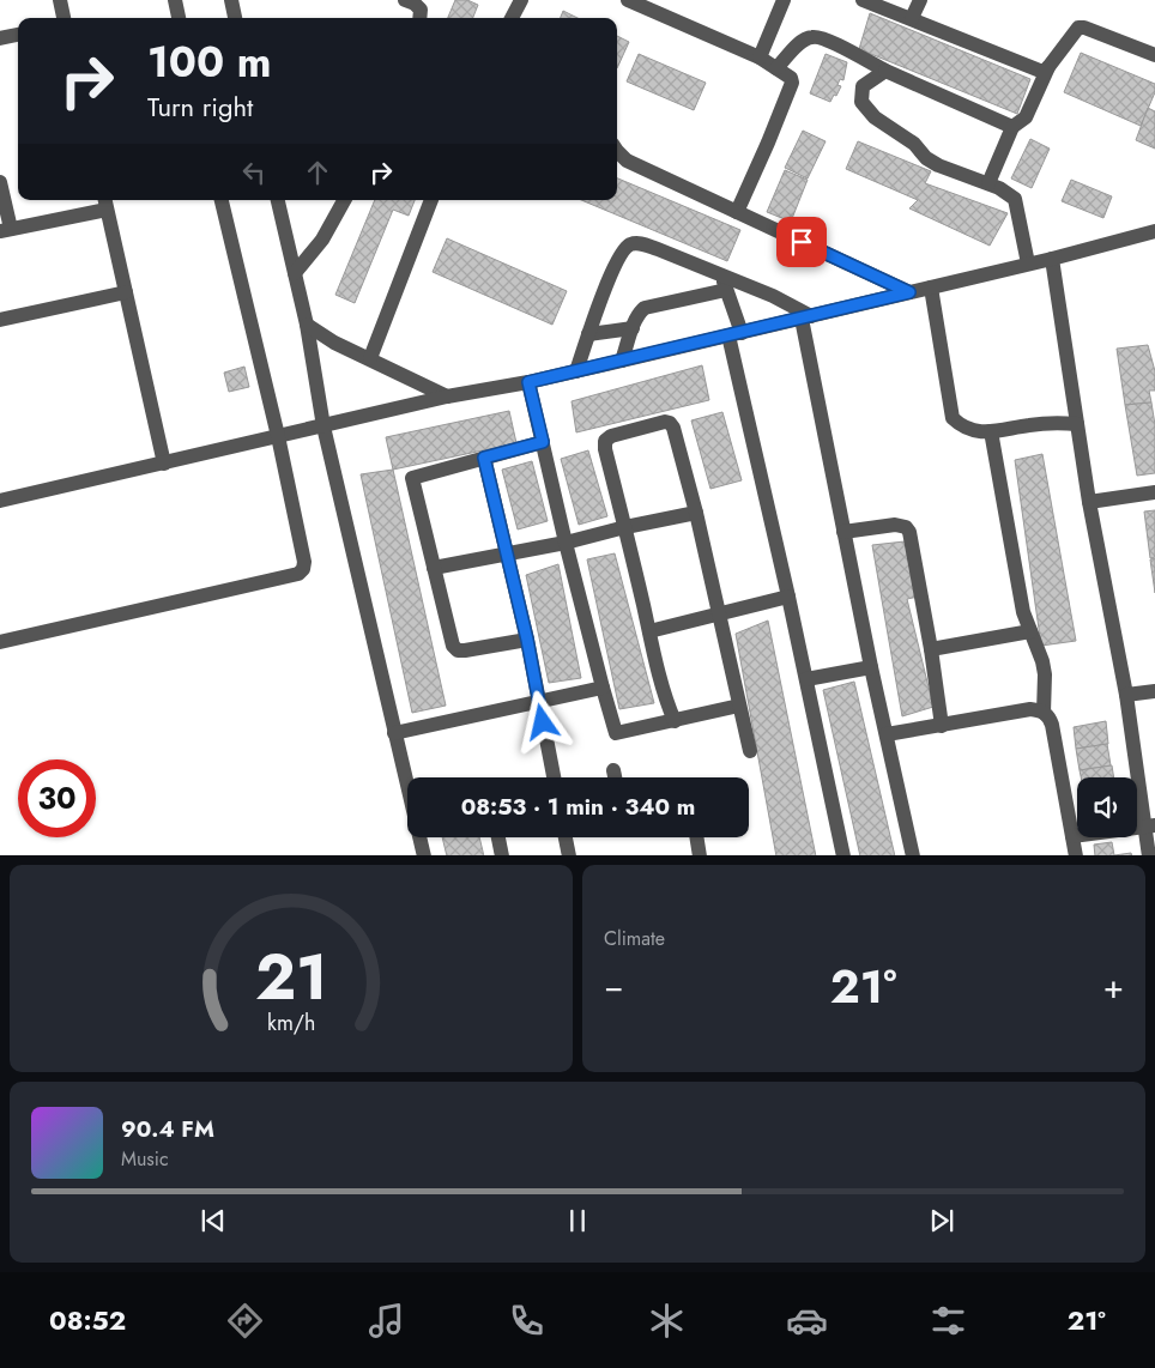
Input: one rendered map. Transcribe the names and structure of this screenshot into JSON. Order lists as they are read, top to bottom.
{
  "page": {
    "turn": ["100 m", "Turn right"],
    "limit": "30",
    "trip": "08:53 · 1 min · 340 m",
    "tile": "Climate",
    "heat": ["−", "21°", "+"],
    "song": ["90.4 FM", "Music"],
    "tabs": ["08:52", "21°"],
    "gauge": ["21", "km/h"]
  }
}
